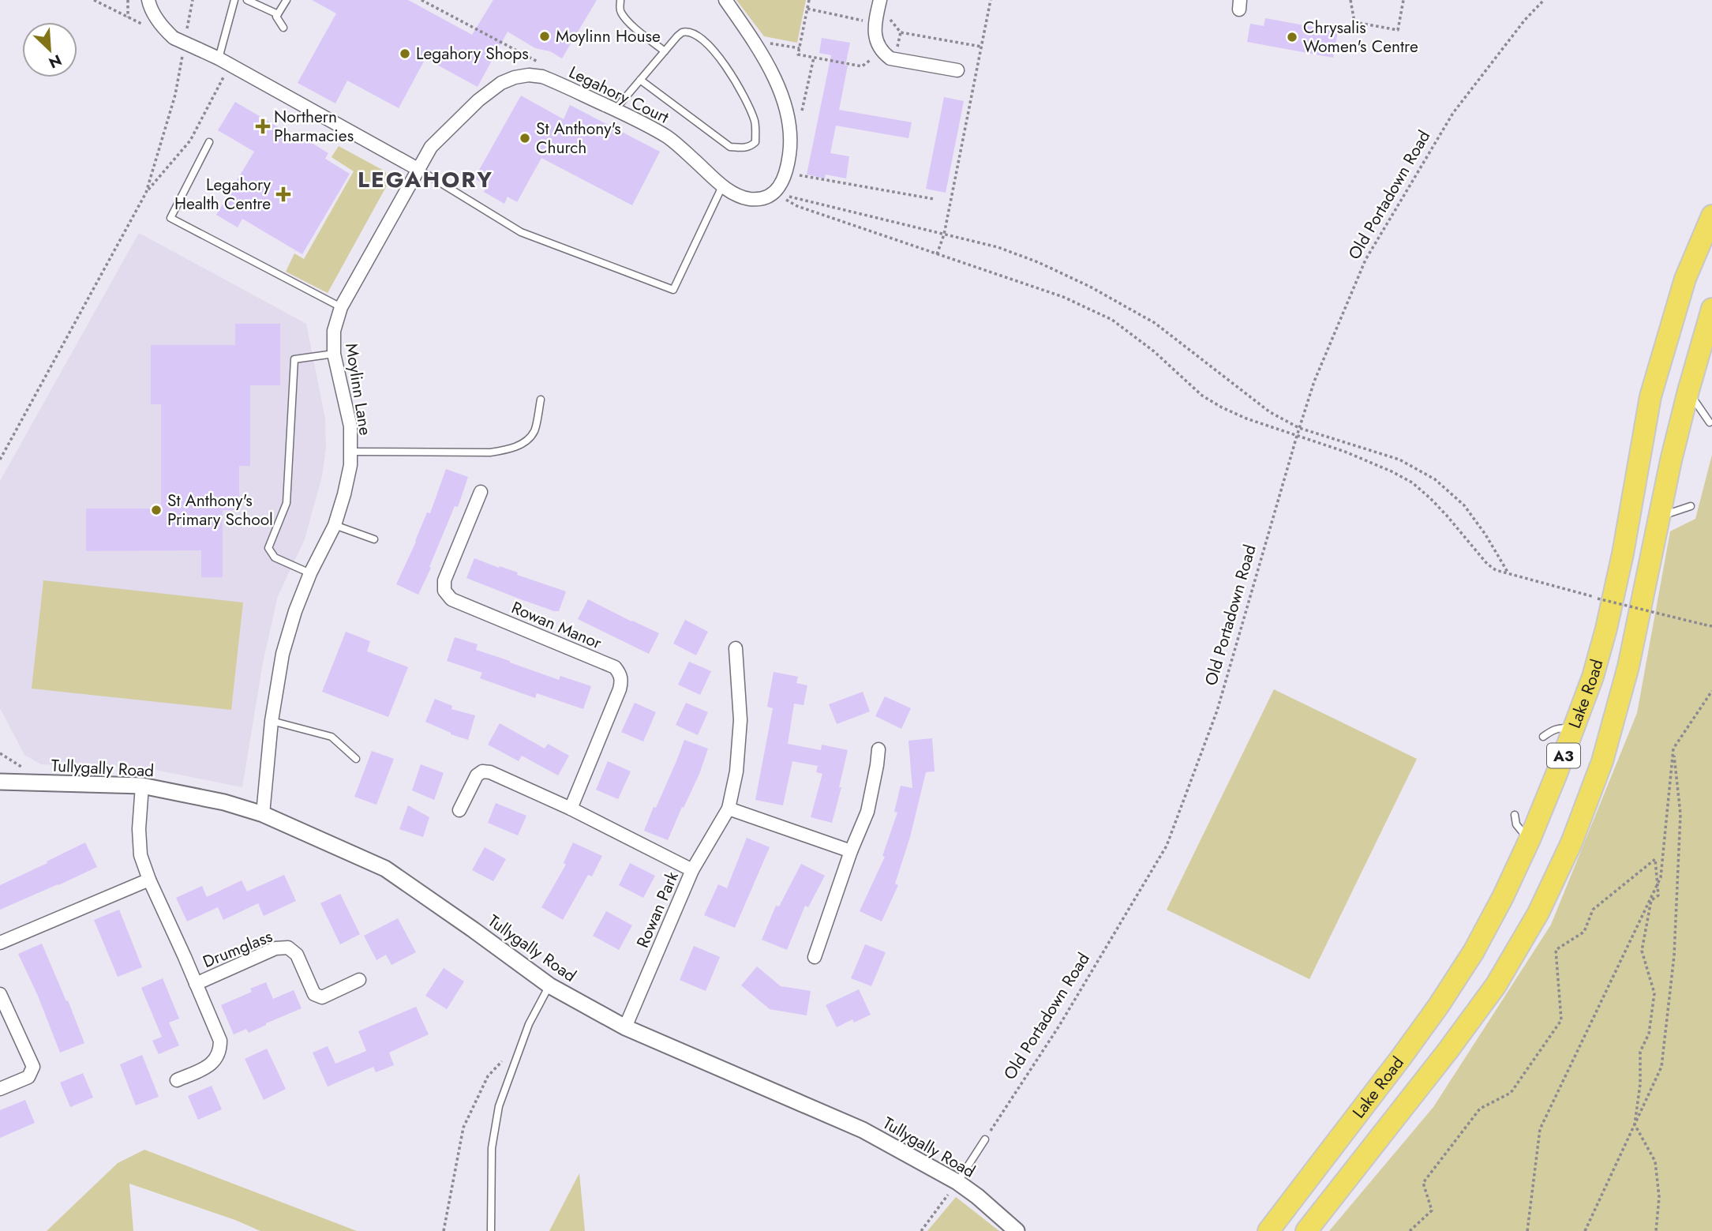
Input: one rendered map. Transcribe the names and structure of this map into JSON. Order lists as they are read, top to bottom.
{
  "streets": {
    "highway": ["Lake Road", "A3"],
    "street": [
      "Legahory Court",
      "Moylinn Lane",
      "Rowan Manor",
      "Tullygally Road",
      "Rowan Park",
      "Drumglass"
    ],
    "path": ["Old Portadown Road"]
  },
  "crossings": [
    ["Legahory Court", "Moylinn Lane"],
    ["Moylinn Lane", "Tullygally Road"],
    ["Tullygally Road", "Rowan Park"],
    ["Tullygally Road", "Drumglass"]
  ],
  "districts": ["LEGAHORY"],
  "places": {
    "other": [
      "Moylinn House",
      "Chrysalis Women's Centre",
      "Legahory Shops",
      "St Anthony's Church",
      "St Anthony's Primary School"
    ],
    "health": ["Northern Pharmacies", "Legahory Health Centre"]
  },
  "north": "bottom right"
}
